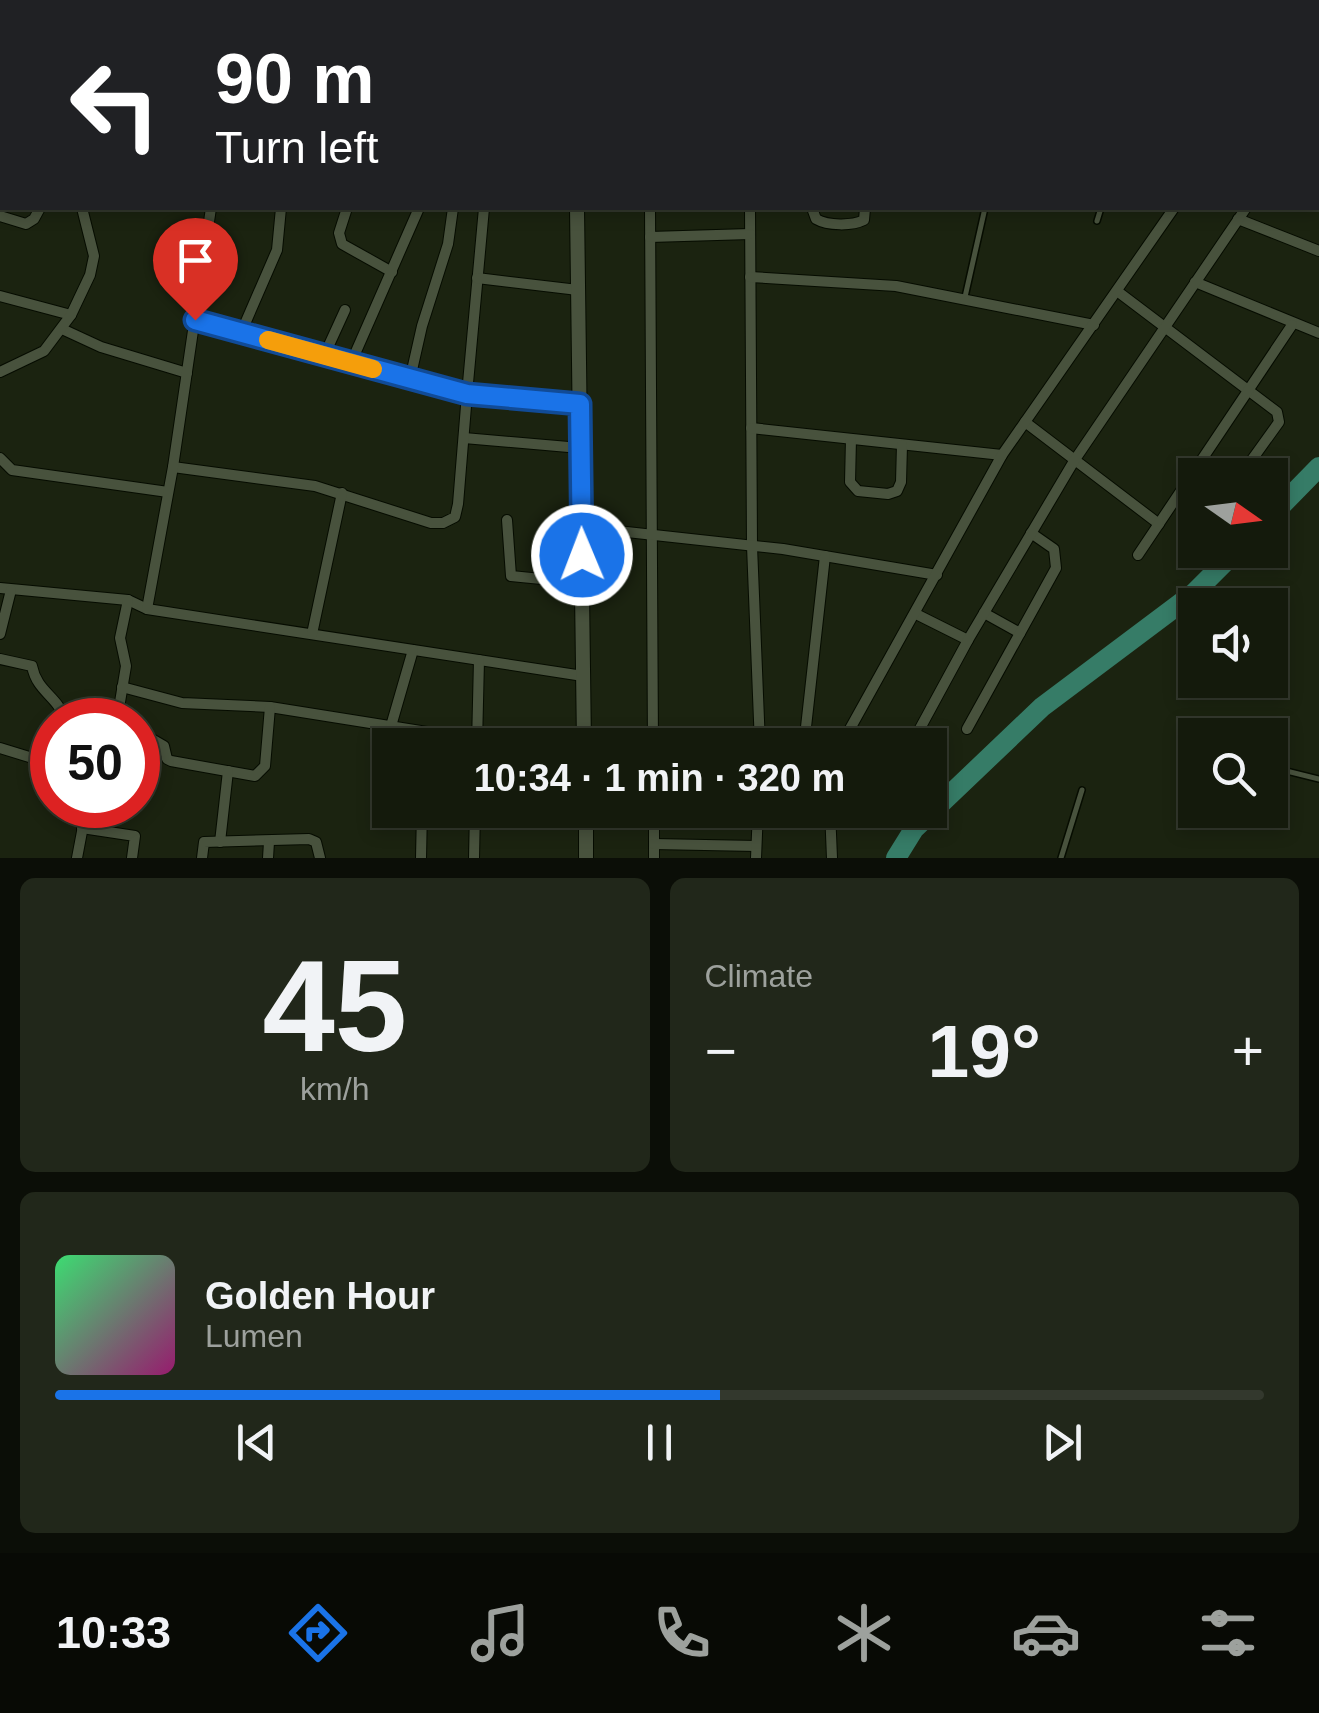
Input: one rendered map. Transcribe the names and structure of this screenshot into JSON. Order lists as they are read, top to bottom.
{
  "north": "right",
  "page": {
    "turn": ["90 m", "Turn left"],
    "limit": "50",
    "trip": "10:34 · 1 min · 320 m",
    "tile": [
      ["45", "km/h"],
      "Climate"
    ],
    "heat": ["−", "19°", "+"],
    "song": ["Golden Hour", "Lumen"],
    "tabs": "10:33"
  }
}
